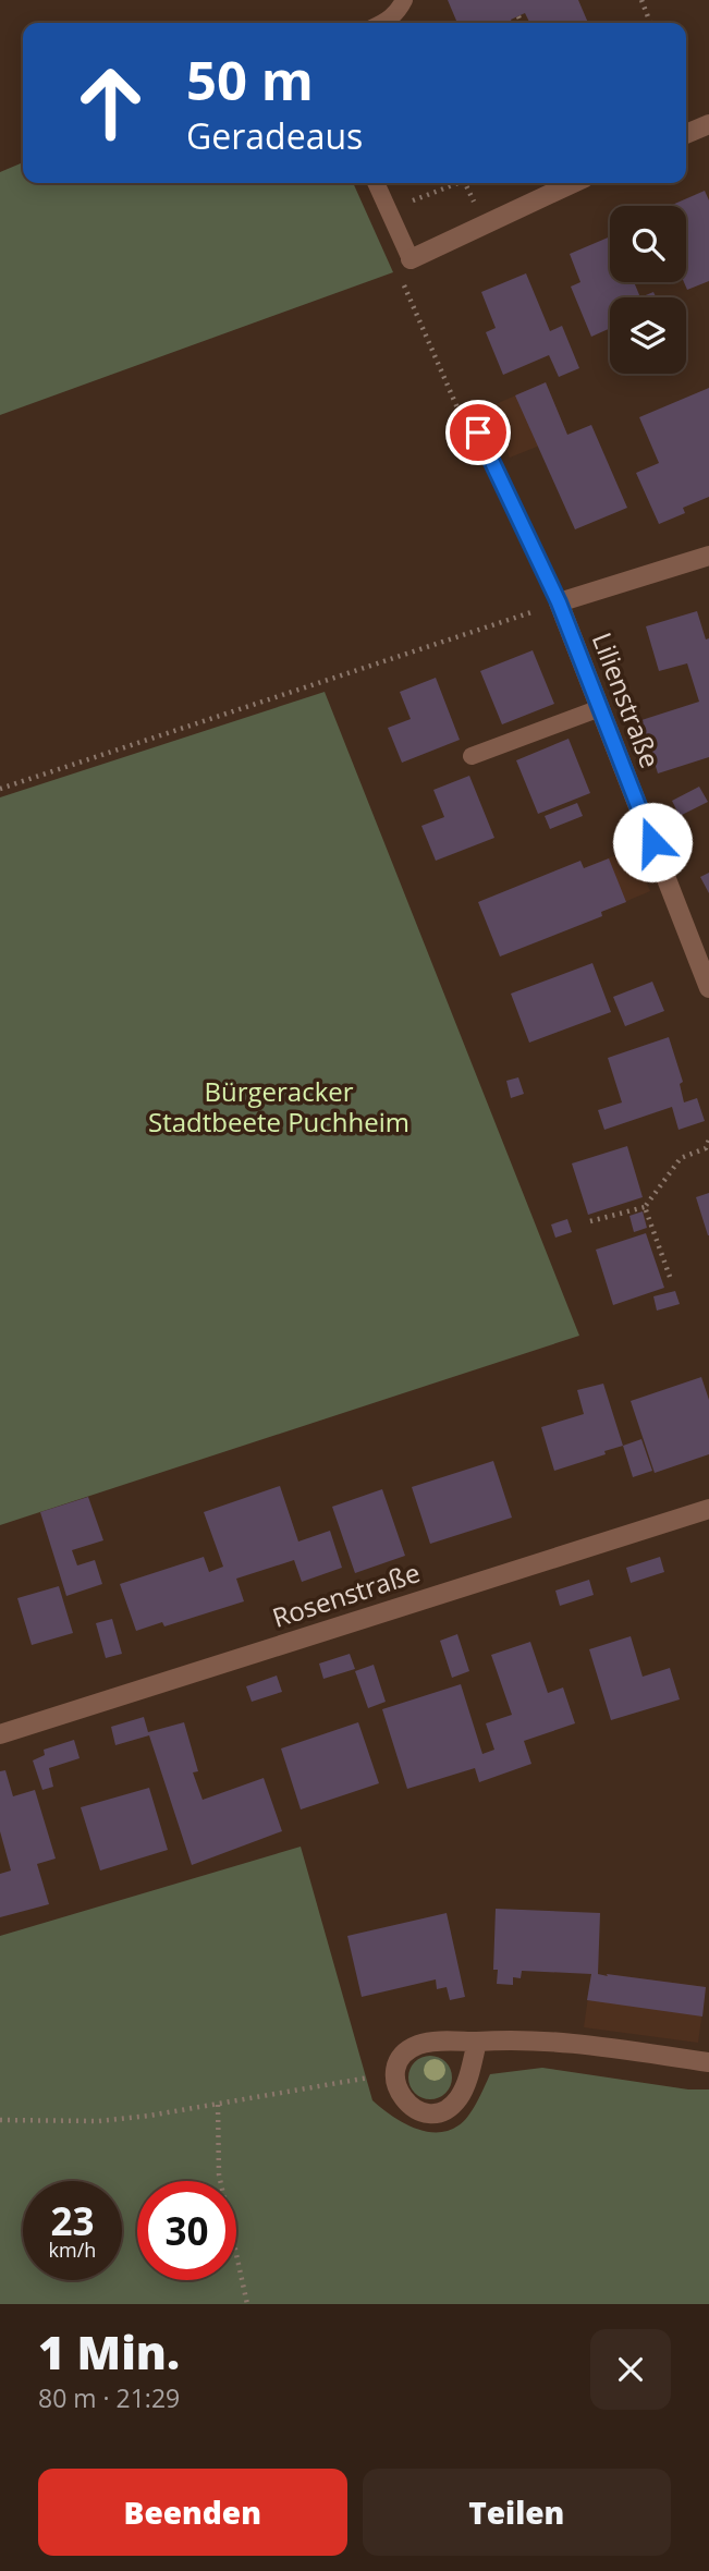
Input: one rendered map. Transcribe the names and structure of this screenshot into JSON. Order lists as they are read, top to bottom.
{
  "streets": {
    "street": ["Lilienstraße", "Rosenstraße"]
  },
  "parks": ["Bürgeracker Stadtbeete Puchheim"],
  "page": {
    "turn": ["50 m", "Geradeaus"],
    "speed": "23 km/h",
    "limit": "30",
    "heading": ["1 Min.", "80 m · 21:29"],
    "buttons": ["Beenden", "Teilen"]
  }
}
